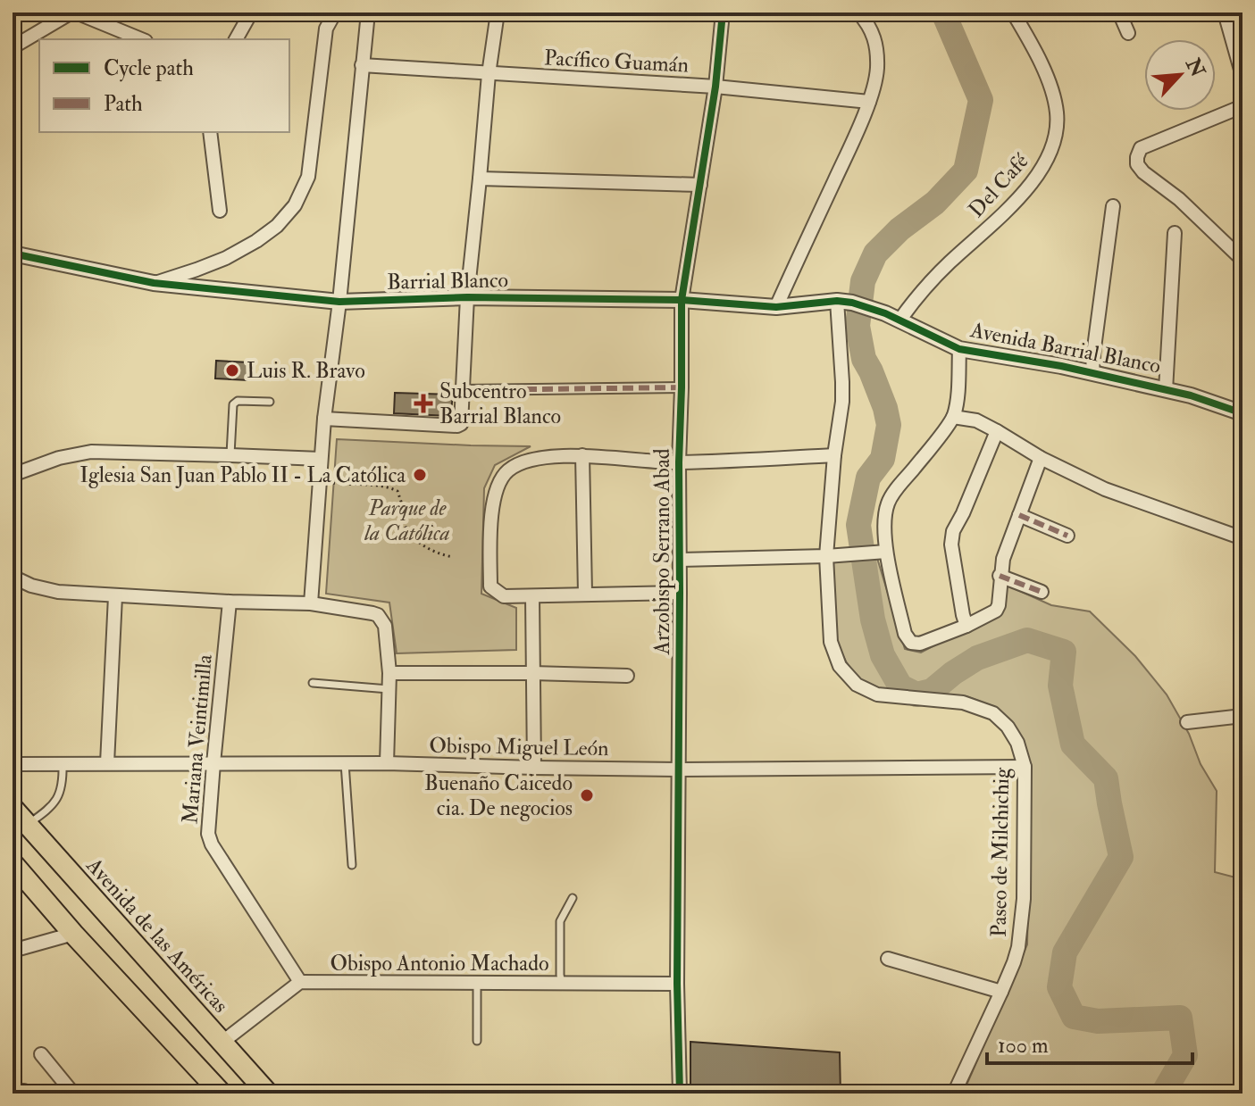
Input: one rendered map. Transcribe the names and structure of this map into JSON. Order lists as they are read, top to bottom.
{
  "streets": {
    "main road": ["Avenida de las Américas"],
    "street": [
      "Pacífico Guamán",
      "Del Café",
      "Barrial Blanco",
      "Avenida Barrial Blanco",
      "Arzobispo Serrano Abad",
      "Mariana Veintimilla",
      "Obispo Miguel León",
      "Paseo de Milchichig",
      "Obispo Antonio Machado"
    ]
  },
  "crossings": [
    ["Pacífico Guamán", "Arzobispo Serrano Abad"],
    ["Del Café", "Avenida Barrial Blanco"],
    ["Barrial Blanco", "Avenida Barrial Blanco"],
    ["Barrial Blanco", "Arzobispo Serrano Abad"],
    ["Barrial Blanco", "Paseo de Milchichig"],
    ["Arzobispo Serrano Abad", "Obispo Miguel León"],
    ["Arzobispo Serrano Abad", "Obispo Antonio Machado"],
    ["Mariana Veintimilla", "Obispo Miguel León"],
    ["Mariana Veintimilla", "Obispo Antonio Machado"],
    ["Obispo Miguel León", "Paseo de Milchichig"],
    ["Avenida de las Américas", "Obispo Antonio Machado"]
  ],
  "parks": ["Parque de la Católica"],
  "places": {
    "other": ["Luis R. Bravo", "Iglesia San Juan Pablo II - La Católica", "Buenaño Caicedo cia. De negocios"],
    "health": ["Subcentro Barrial Blanco"]
  },
  "legend": ["Cycle path", "Path"],
  "scale_bar": "100 m",
  "north": "top right"
}
